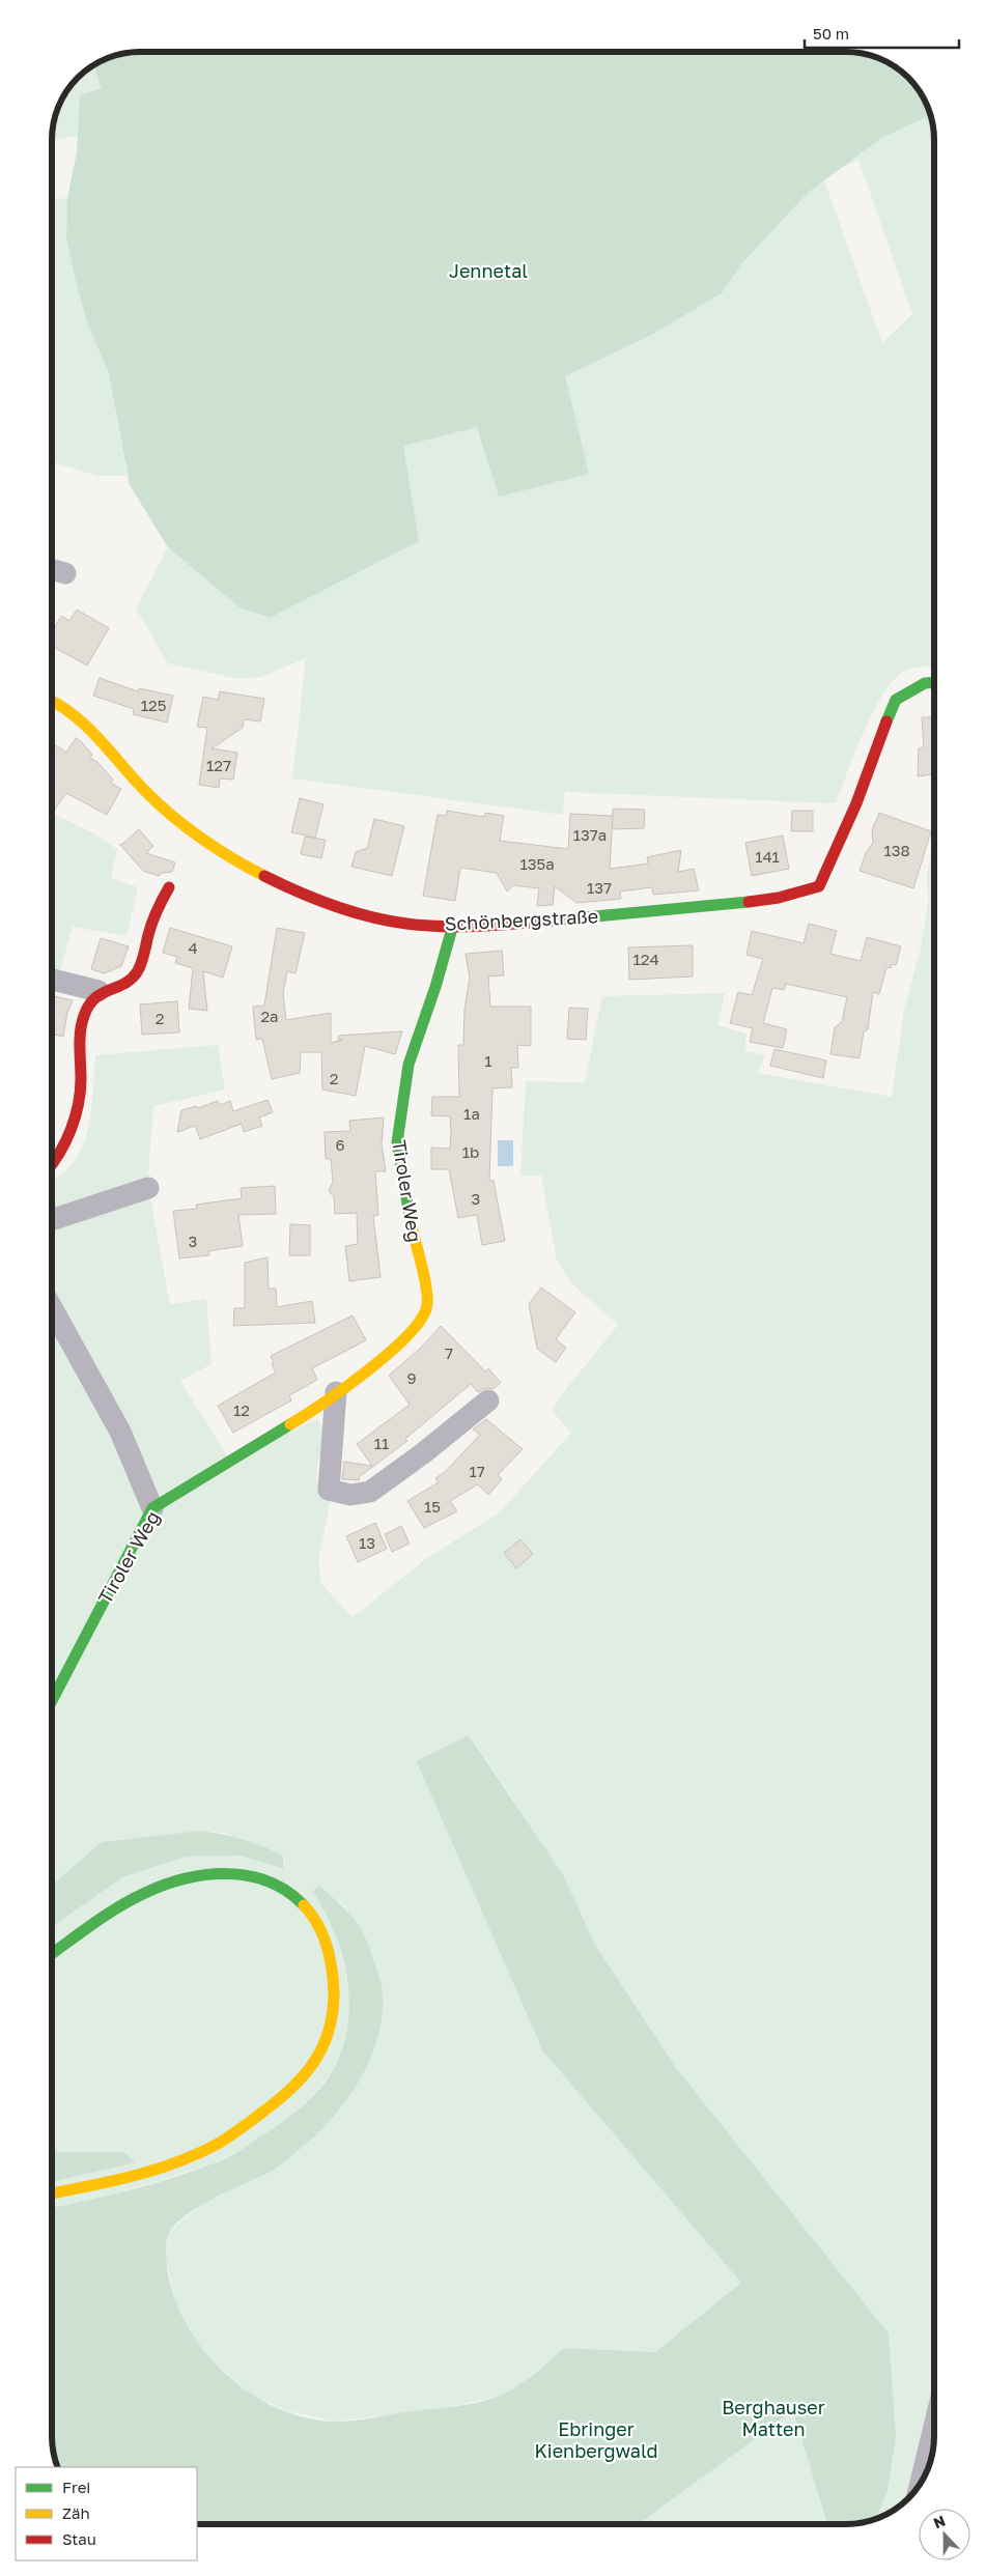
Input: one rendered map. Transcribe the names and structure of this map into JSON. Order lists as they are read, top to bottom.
{
  "streets": {
    "street": ["Schönbergstraße", "Tiroler Weg"]
  },
  "crossings": [
    ["Schönbergstraße", "Tiroler Weg"]
  ],
  "parks": ["Jennetal", "Berghauser Matten", "Ebringer Kienbergwald"],
  "house_numbers": [
    "125",
    "127",
    "137a",
    "138",
    "141",
    "135a",
    "137",
    "4",
    "124",
    "2a",
    "2",
    "1",
    "2",
    "1a",
    "6",
    "1b",
    "3",
    "3",
    "7",
    "9",
    "12",
    "11",
    "17",
    "15",
    "13"
  ],
  "legend": ["Frei", "Zäh", "Stau"],
  "scale_bar": "50 m",
  "north": "top"
}
